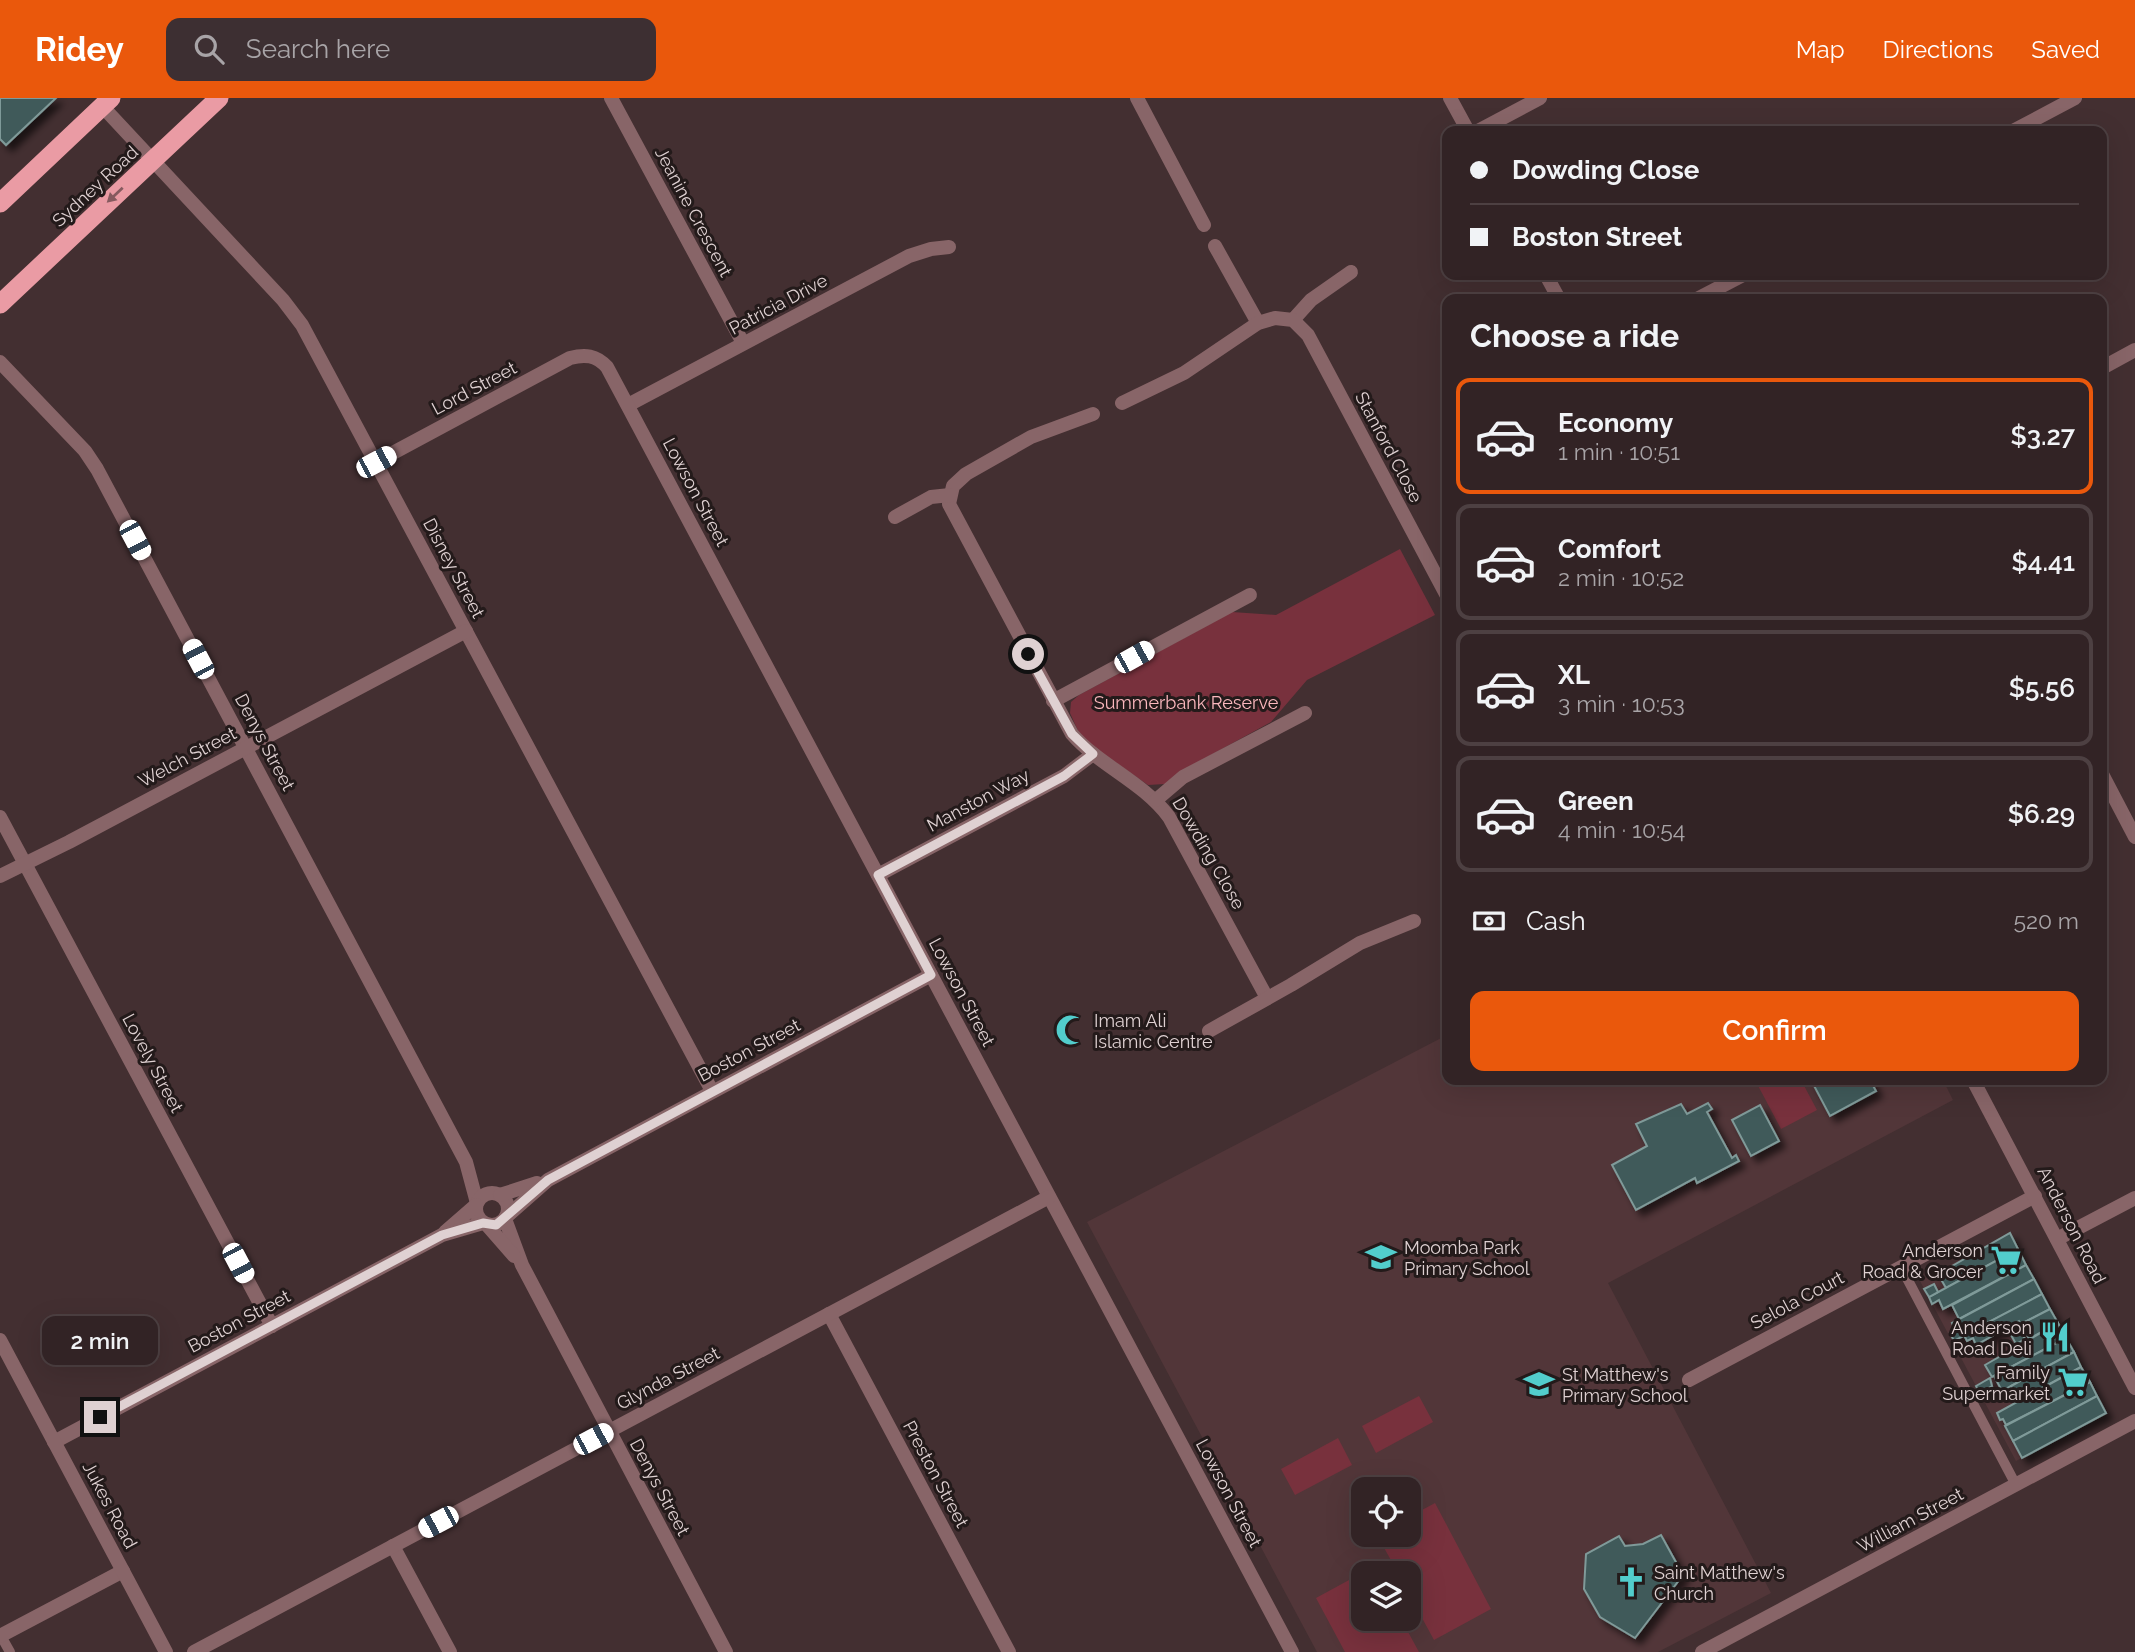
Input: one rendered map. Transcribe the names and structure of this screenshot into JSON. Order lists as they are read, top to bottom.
{
  "streets": {
    "highway": ["Sydney Road"],
    "street": [
      "Jeanine Crescent",
      "Patricia Drive",
      "Lord Street",
      "Stanford Close",
      "Lowson Street",
      "Disney Street",
      "Denys Street",
      "Welch Street",
      "Manston Way",
      "Dowding Close",
      "Boston Street",
      "Lovely Street",
      "Anderson Road",
      "Selola Court",
      "Glynda Street",
      "Preston Street",
      "Jukes Road",
      "William Street"
    ]
  },
  "crossings": [
    ["Sydney Road", "Disney Street"],
    ["Jeanine Crescent", "Patricia Drive"],
    ["Patricia Drive", "Lowson Street"],
    ["Lord Street", "Lowson Street"],
    ["Lord Street", "Disney Street"],
    ["Lowson Street", "Manston Way"],
    ["Lowson Street", "Boston Street"],
    ["Lowson Street", "Glynda Street"],
    ["Disney Street", "Welch Street"],
    ["Disney Street", "Boston Street"],
    ["Denys Street", "Welch Street"],
    ["Denys Street", "Boston Street"],
    ["Denys Street", "Glynda Street"],
    ["Welch Street", "Lovely Street"],
    ["Manston Way", "Dowding Close"],
    ["Boston Street", "Lovely Street"],
    ["Boston Street", "Jukes Road"],
    ["Anderson Road", "Selola Court"],
    ["Glynda Street", "Preston Street"]
  ],
  "parks": ["Summerbank Reserve"],
  "places": {
    "mosque": ["Imam Ali Islamic Centre"],
    "school or university": ["Moomba Park Primary School", "St Matthew's Primary School"],
    "supermarket": ["Anderson Road & Grocer", "Family Supermarket"],
    "restaurant": ["Anderson Road Deli"],
    "church": ["Saint Matthew's Church"]
  },
  "page": {
    "header": "Ridey",
    "search": "Search here",
    "nav": ["Map", "Directions", "Saved"],
    "banner": ["Dowding Close", "Boston Street"],
    "heading": "Choose a ride",
    "list": [
      {
        "name": "Economy",
        "note": "1 min · 10:51",
        "value": "$3.27"
      },
      {
        "name": "Comfort",
        "note": "2 min · 10:52",
        "value": "$4.41"
      },
      {
        "name": "XL",
        "note": "3 min · 10:53",
        "value": "$5.56"
      },
      {
        "name": "Green",
        "note": "4 min · 10:54",
        "value": "$6.29"
      }
    ],
    "pay": ["Cash", "520 m"],
    "buttons": "Confirm",
    "bubble": "2 min"
  }
}
